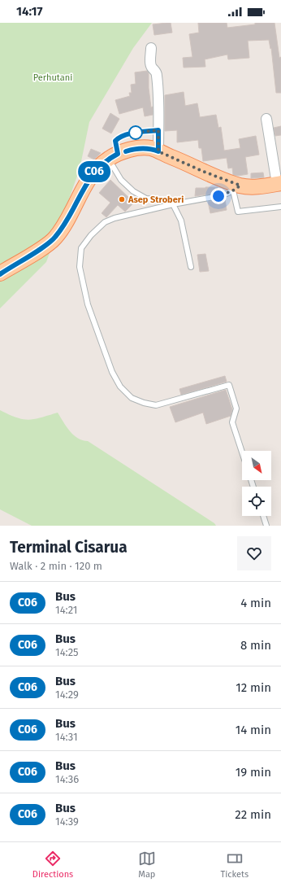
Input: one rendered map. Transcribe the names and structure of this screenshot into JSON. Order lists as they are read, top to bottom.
{
  "parks": ["Perhutani"],
  "places": ["Asep Stroberi"],
  "lines": ["bus line C06"],
  "north": "bottom right",
  "page": {
    "status": "14:17",
    "on_map": "C06",
    "heading": ["Terminal Cisarua", "Walk · 2 min · 120 m"],
    "list": [
      {
        "mark": "C06",
        "name": "Bus",
        "note": "14:21",
        "value": "4 min"
      },
      {
        "mark": "C06",
        "name": "Bus",
        "note": "14:25",
        "value": "8 min"
      },
      {
        "mark": "C06",
        "name": "Bus",
        "note": "14:29",
        "value": "12 min"
      },
      {
        "mark": "C06",
        "name": "Bus",
        "note": "14:31",
        "value": "14 min"
      },
      {
        "mark": "C06",
        "name": "Bus",
        "note": "14:36",
        "value": "19 min"
      },
      {
        "mark": "C06",
        "name": "Bus",
        "note": "14:39",
        "value": "22 min"
      }
    ],
    "tabs": ["Directions", "Map", "Tickets"]
  }
}
